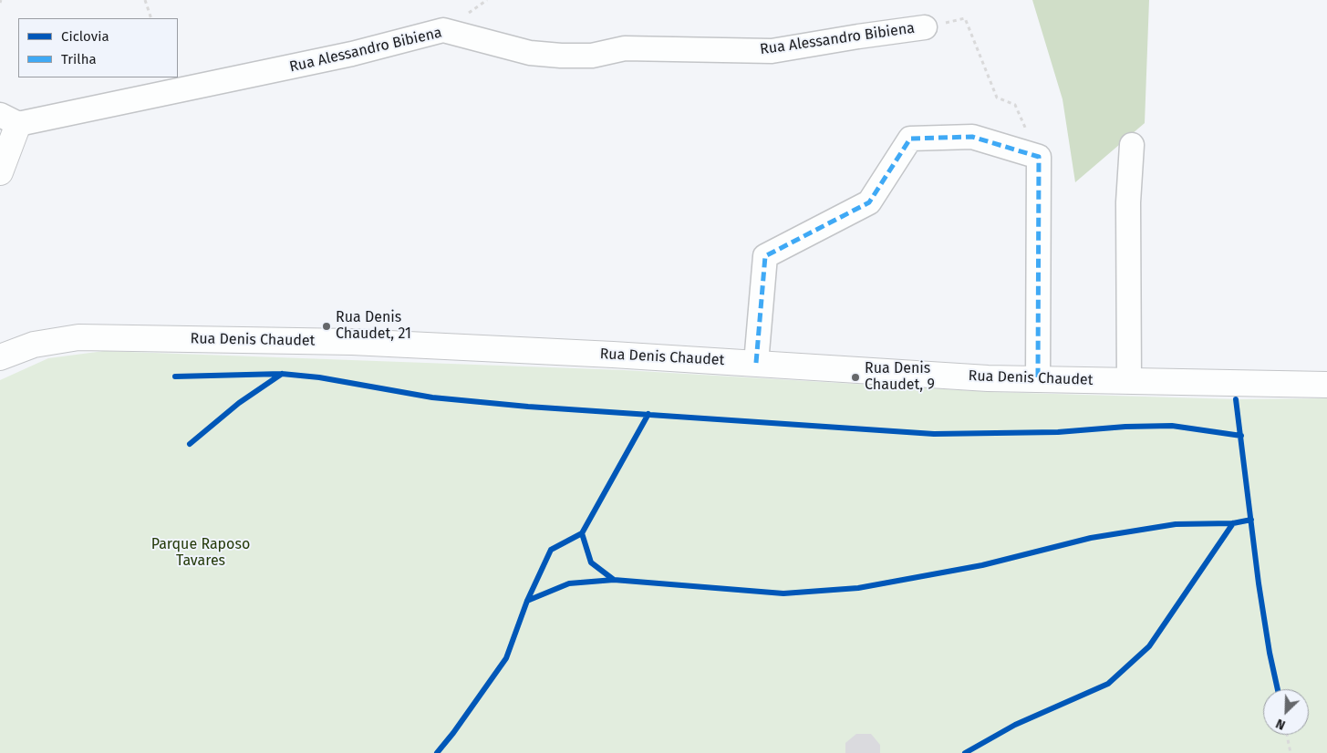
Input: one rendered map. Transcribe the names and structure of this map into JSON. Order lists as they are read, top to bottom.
{
  "streets": {
    "street": ["Rua Alessandro Bibiena", "Rua Denis Chaudet"]
  },
  "parks": ["Parque Raposo Tavares"],
  "places": ["Rua Denis Chaudet, 21", "Rua Denis Chaudet, 9"],
  "legend": ["Ciclovia", "Trilha"],
  "north": "bottom left"
}
